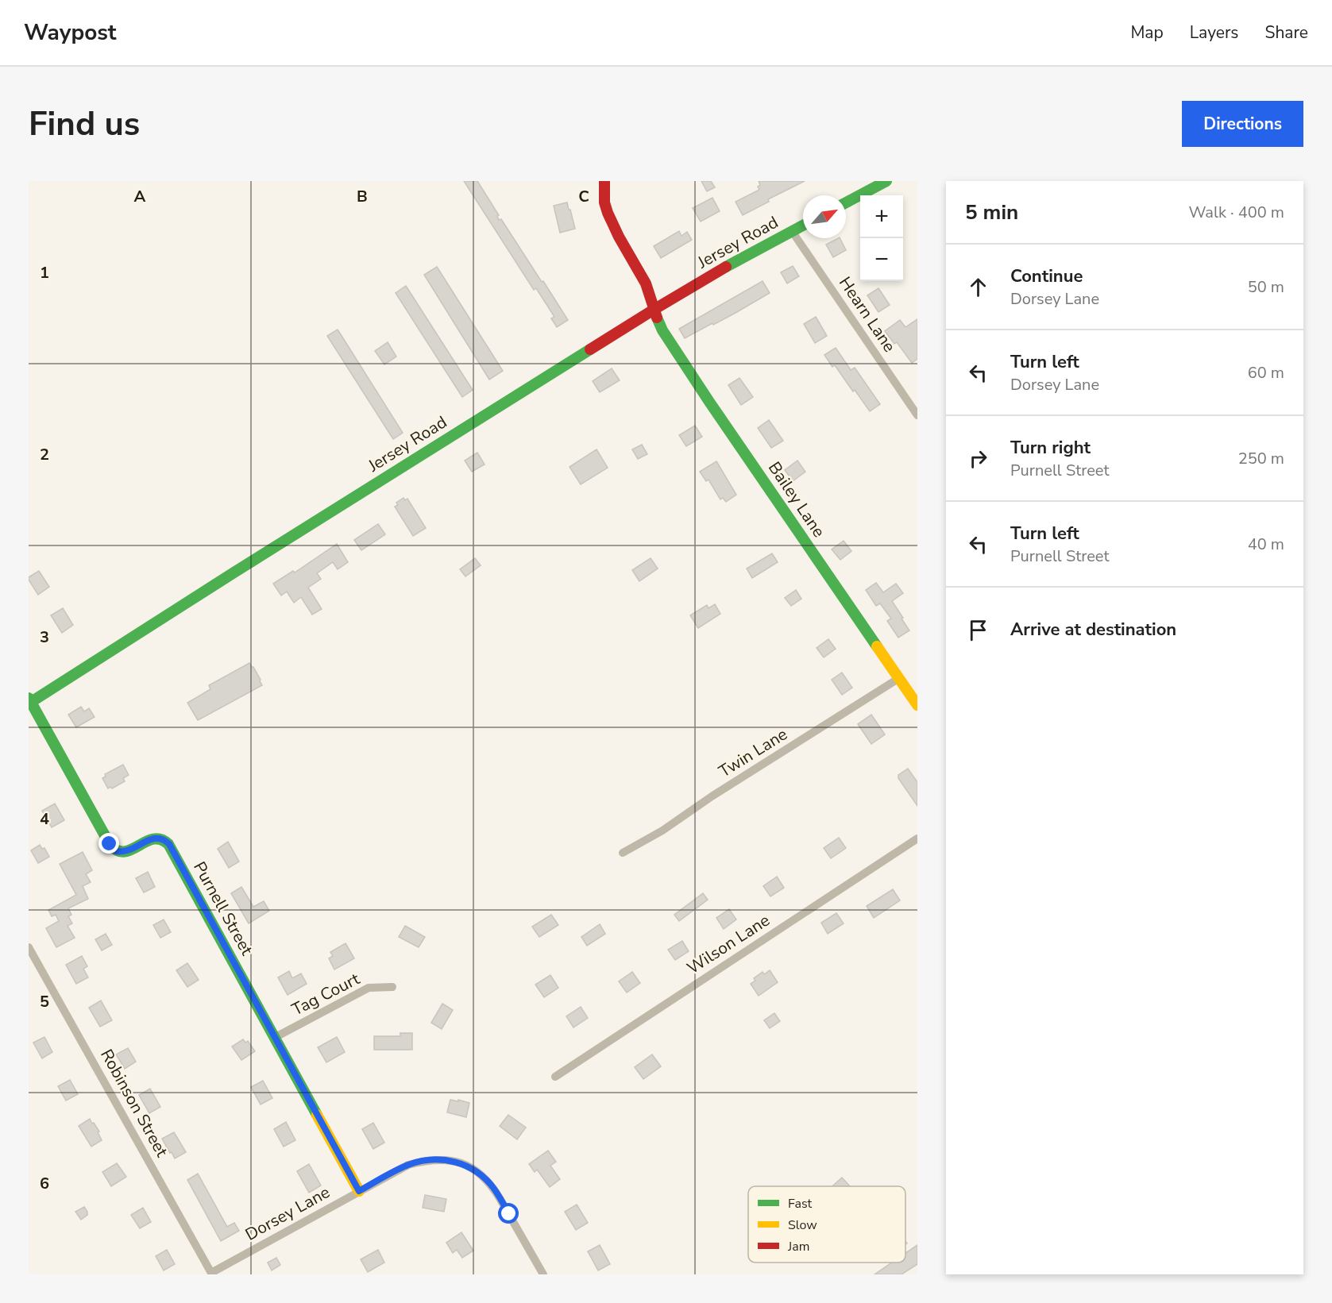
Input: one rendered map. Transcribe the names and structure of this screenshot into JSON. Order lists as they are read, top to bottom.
{
  "streets": {
    "street": [
      "Jersey Road",
      "Hearn Lane",
      "Bailey Lane",
      "Twin Lane",
      "Purnell Street",
      "Wilson Lane",
      "Tag Court",
      "Robinson Street",
      "Dorsey Lane"
    ]
  },
  "crossings": [
    ["Jersey Road", "Hearn Lane"],
    ["Jersey Road", "Bailey Lane"],
    ["Jersey Road", "Purnell Street"],
    ["Bailey Lane", "Twin Lane"],
    ["Purnell Street", "Tag Court"],
    ["Purnell Street", "Dorsey Lane"],
    ["Robinson Street", "Dorsey Lane"]
  ],
  "legend": ["Fast", "Slow", "Jam"],
  "north": "top right",
  "page": {
    "header": "Waypost",
    "nav": ["Map", "Layers", "Share"],
    "buttons": "Directions",
    "title": "Find us",
    "heading": ["5 min", "Walk · 400 m"],
    "map_buttons": ["+", "−"],
    "list": [
      ["Continue", "Dorsey Lane", "50 m"],
      ["Turn left", "Dorsey Lane", "60 m"],
      ["Turn right", "Purnell Street", "250 m"],
      ["Turn left", "Purnell Street", "40 m"],
      "Arrive at destination"
    ]
  },
  "grid": {
    "columns": ["A", "B", "C"],
    "rows": [
      "1",
      "2",
      "3",
      "4",
      "5",
      "6"
    ]
  }
}
